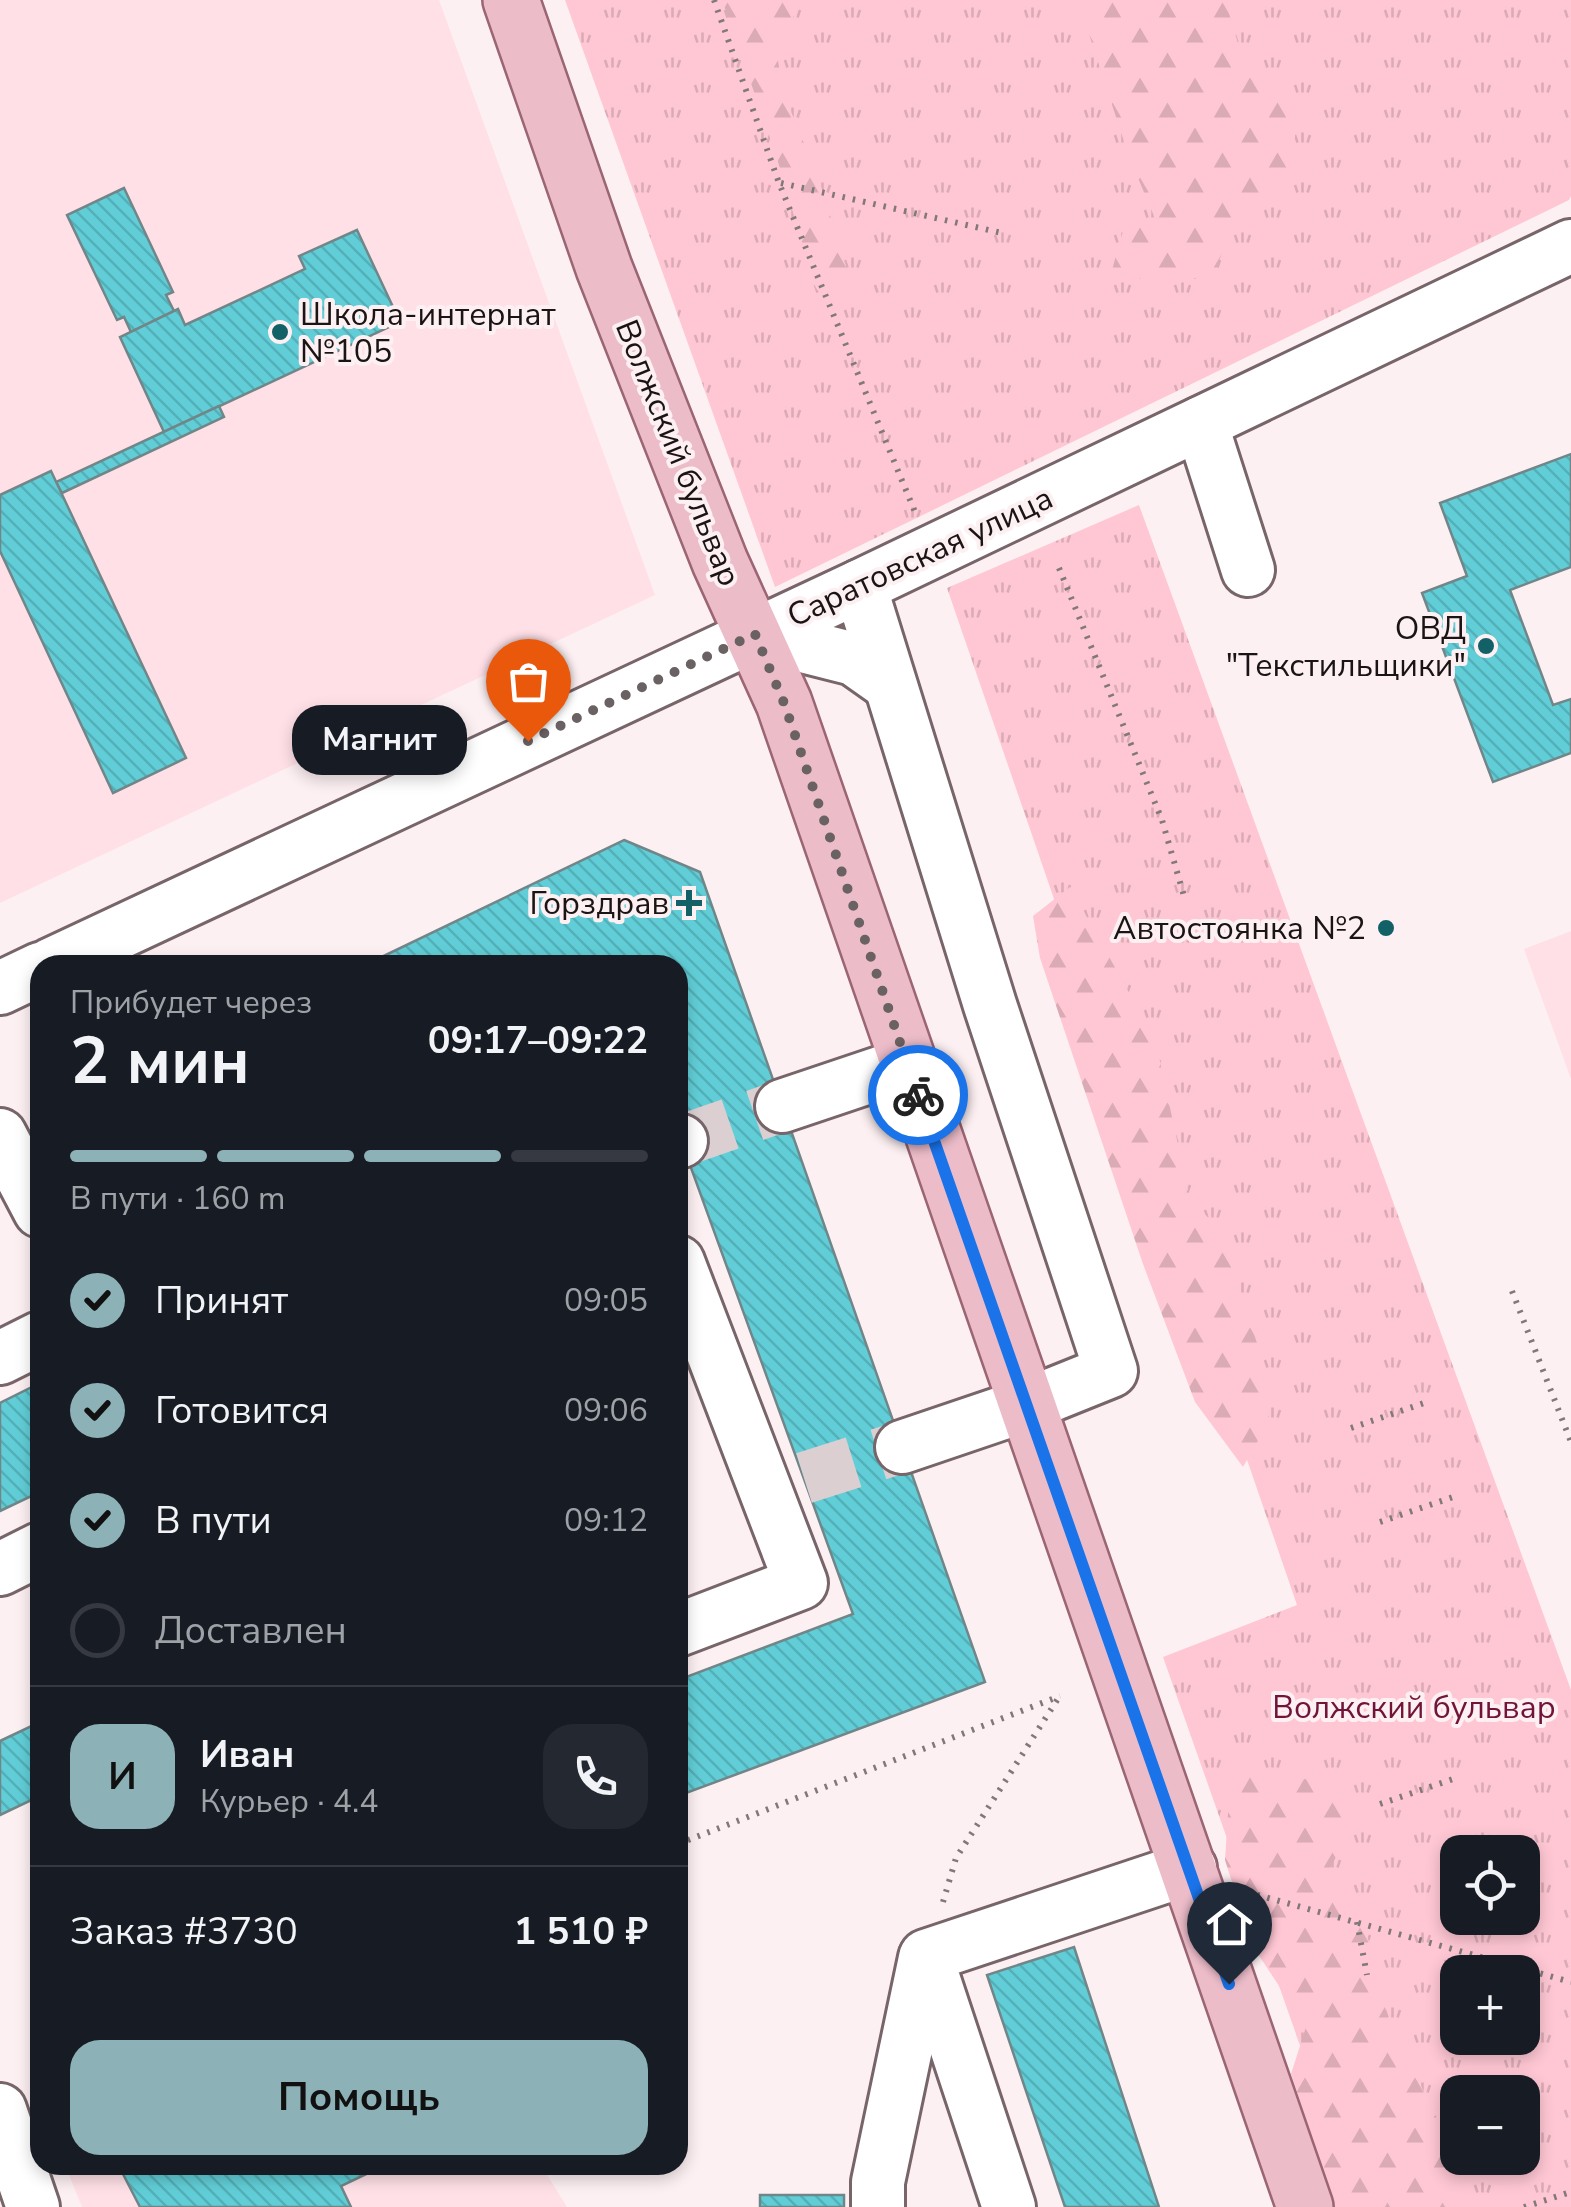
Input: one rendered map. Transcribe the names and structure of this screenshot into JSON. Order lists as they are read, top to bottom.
{
  "streets": {
    "main road": ["Волжский бульвар"],
    "street": ["Саратовская улица"]
  },
  "crossings": [
    ["Волжский бульвар", "Саратовская улица"]
  ],
  "parks": ["Волжский бульвар"],
  "places": {
    "other": [
      "Школа-интернат №105",
      "ОВД \"Текстильщики\"",
      "Магнит",
      "Автостоянка №2"
    ],
    "health": ["Горздрав"]
  },
  "page": {
    "bubble": "Магнит",
    "heading": ["2 мин", "Прибудет через", "09:17–09:22"],
    "panel": [
      "Иван",
      "Курьер · 4.4",
      "Заказ #3730",
      "1 510 ₽"
    ],
    "bar": "В пути · 160 m",
    "list": [
      ["Принят", "09:05"],
      ["Готовится", "09:06"],
      ["В пути", "09:12"],
      "Доставлен"
    ],
    "round": "И",
    "map_buttons": ["+", "−"],
    "buttons": "Помощь"
  }
}
